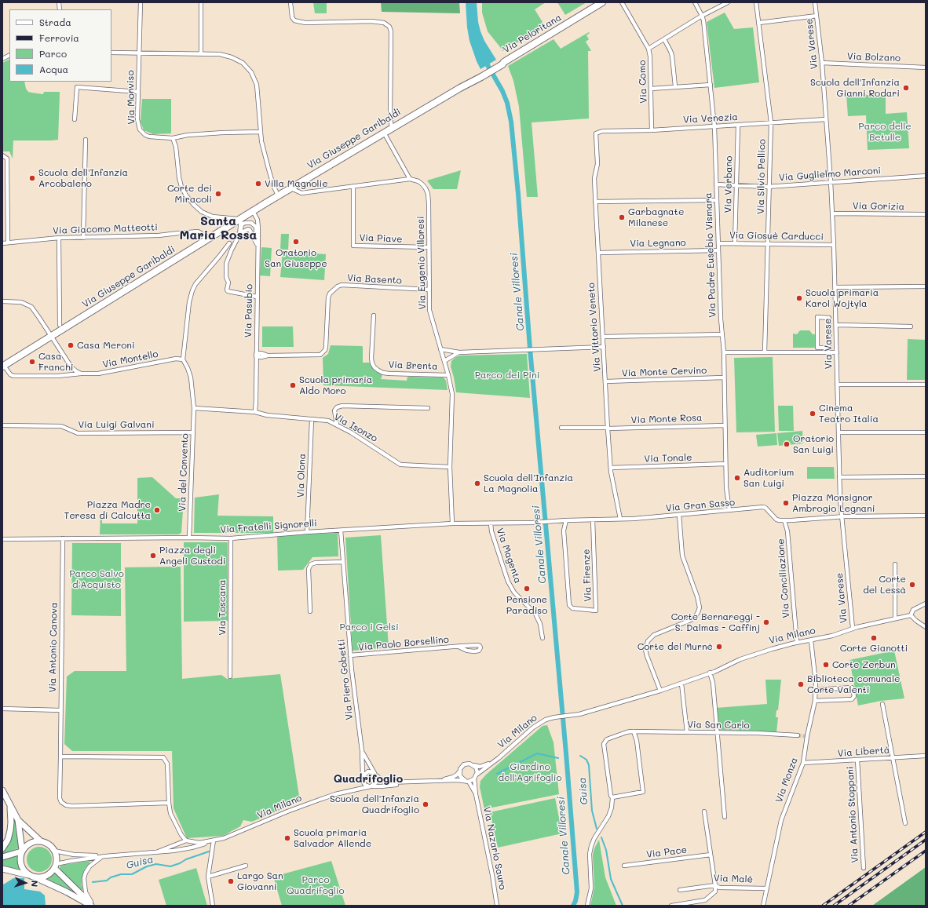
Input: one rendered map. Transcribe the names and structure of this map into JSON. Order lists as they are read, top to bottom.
{
  "streets": {
    "main road": ["Via Peloritana", "Via Giuseppe Garibaldi"],
    "street": [
      "Via Varese",
      "Via Bolzano",
      "Via Como",
      "Via Monviso",
      "Via Venezia",
      "Via Guglielmo Marconi",
      "Via Silvio Pellico",
      "Via Verbano",
      "Via Gorizia",
      "Via Giacomo Matteotti",
      "Via Giosuè Carducci",
      "Via Piave",
      "Via Legnano",
      "Via Padre Eusebio Vismara",
      "Via Eugenio Villoresi",
      "Via Basento",
      "Via Pasubio",
      "Via Vittorio Veneto",
      "Via Montello",
      "Via Brenta",
      "Via Monte Cervino",
      "Via Monte Rosa",
      "Via Luigi Galvani",
      "Via Isonzo",
      "Via Tonale",
      "Via del Convento",
      "Via Olona",
      "Via Gran Sasso",
      "Via Fratelli Signorelli",
      "Via Magenta",
      "Via Firenze",
      "Via Conciliazione",
      "Via Toscana",
      "Via Milano",
      "Via Paolo Borsellino",
      "Via Antonio Canova",
      "Via Piero Gobetti",
      "Via San Carlo",
      "Via Libertà",
      "Via Monza",
      "Via Antonio Stoppani",
      "Via Nazario Sauro",
      "Via Pace",
      "Via Malè"
    ]
  },
  "crossings": [
    ["Via Peloritana", "Via Giuseppe Garibaldi"],
    ["Via Varese", "Via Bolzano"],
    ["Via Varese", "Via Venezia"],
    ["Via Varese", "Via Guglielmo Marconi"],
    ["Via Varese", "Via Gorizia"],
    ["Via Varese", "Via Giosuè Carducci"],
    ["Via Varese", "Via Gran Sasso"],
    ["Via Varese", "Via Milano"],
    ["Via Como", "Via Venezia"],
    ["Via Venezia", "Via Silvio Pellico"],
    ["Via Venezia", "Via Verbano"],
    ["Via Venezia", "Via Padre Eusebio Vismara"],
    ["Via Venezia", "Via Vittorio Veneto"],
    ["Via Giuseppe Garibaldi", "Via Giacomo Matteotti"],
    ["Via Giuseppe Garibaldi", "Via Pasubio"],
    ["Via Giuseppe Garibaldi", "Via Montello"],
    ["Via Guglielmo Marconi", "Via Silvio Pellico"],
    ["Via Guglielmo Marconi", "Via Verbano"],
    ["Via Guglielmo Marconi", "Via Padre Eusebio Vismara"],
    ["Via Silvio Pellico", "Via Giosuè Carducci"],
    ["Via Verbano", "Via Giosuè Carducci"],
    ["Via Giosuè Carducci", "Via Padre Eusebio Vismara"],
    ["Via Piave", "Via Eugenio Villoresi"],
    ["Via Legnano", "Via Padre Eusebio Vismara"],
    ["Via Legnano", "Via Vittorio Veneto"],
    ["Via Padre Eusebio Vismara", "Via Monte Cervino"],
    ["Via Padre Eusebio Vismara", "Via Monte Rosa"],
    ["Via Padre Eusebio Vismara", "Via Tonale"],
    ["Via Padre Eusebio Vismara", "Via Gran Sasso"],
    ["Via Eugenio Villoresi", "Via Basento"],
    ["Via Eugenio Villoresi", "Via Brenta"],
    ["Via Eugenio Villoresi", "Via Isonzo"],
    ["Via Eugenio Villoresi", "Via Fratelli Signorelli"],
    ["Via Basento", "Via Pasubio"],
    ["Via Pasubio", "Via Isonzo"],
    ["Via Vittorio Veneto", "Via Monte Cervino"],
    ["Via Vittorio Veneto", "Via Monte Rosa"],
    ["Via Vittorio Veneto", "Via Tonale"],
    ["Via Vittorio Veneto", "Via Gran Sasso"],
    ["Via Montello", "Via del Convento"],
    ["Via Luigi Galvani", "Via del Convento"],
    ["Via Isonzo", "Via del Convento"],
    ["Via Isonzo", "Via Olona"],
    ["Via del Convento", "Via Fratelli Signorelli"],
    ["Via Olona", "Via Fratelli Signorelli"],
    ["Via Gran Sasso", "Via Fratelli Signorelli"],
    ["Via Gran Sasso", "Via Firenze"],
    ["Via Gran Sasso", "Via Conciliazione"],
    ["Via Fratelli Signorelli", "Via Magenta"],
    ["Via Fratelli Signorelli", "Via Toscana"],
    ["Via Fratelli Signorelli", "Via Antonio Canova"],
    ["Via Fratelli Signorelli", "Via Piero Gobetti"],
    ["Via Conciliazione", "Via Milano"],
    ["Via Milano", "Via Piero Gobetti"],
    ["Via Milano", "Via Monza"],
    ["Via Milano", "Via Nazario Sauro"],
    ["Via Paolo Borsellino", "Via Piero Gobetti"],
    ["Via Libertà", "Via Monza"],
    ["Via Libertà", "Via Antonio Stoppani"],
    ["Via Monza", "Via Malè"]
  ],
  "districts": ["Santa Maria Rossa", "Quadrifoglio"],
  "water": ["Canale Villoresi", "Guisa"],
  "parks": [
    "Parco delle Betulle",
    "Parco dei Pini",
    "Parco Salvo d'Acquisto",
    "Parco i Gelsi",
    "Giardino dell'Agrifoglio",
    "Parco Quadrifoglio"
  ],
  "places": [
    "Scuola dell'Infanzia Gianni Rodari",
    "Scuola dell'Infanzia Arcobaleno",
    "Villa Magnolie",
    "Corte dei Miracoli",
    "Garbagnate Milanese",
    "Oratorio San Giuseppe",
    "Scuola primaria Karol Wojtyla",
    "Casa Meroni",
    "Casa Franchi",
    "Scuola primaria Aldo Moro",
    "Cinema Teatro Italia",
    "Oratorio San Luigi",
    "Auditorium San Luigi",
    "Scuola dell'Infanzia La Magnolia",
    "Piazza Monsignor Ambrogio Legnani",
    "Piazza Madre Teresa di Calcutta",
    "Piazza degli Angeli Custodi",
    "Corte del Lessà",
    "Pensione Paradiso",
    "Corte Bernareggi - S. Dalmas - Caffinj",
    "Corte Gianotti",
    "Corte del Murnè",
    "Corte Zerbun",
    "Biblioteca comunale Corte Valenti",
    "Scuola dell'Infanzia Quadrifoglio",
    "Scuola primaria Salvador Allende",
    "Largo San Giovanni"
  ],
  "legend": [
    "Strada",
    "Ferrovia",
    "Parco",
    "Acqua"
  ],
  "north": "right"
}
